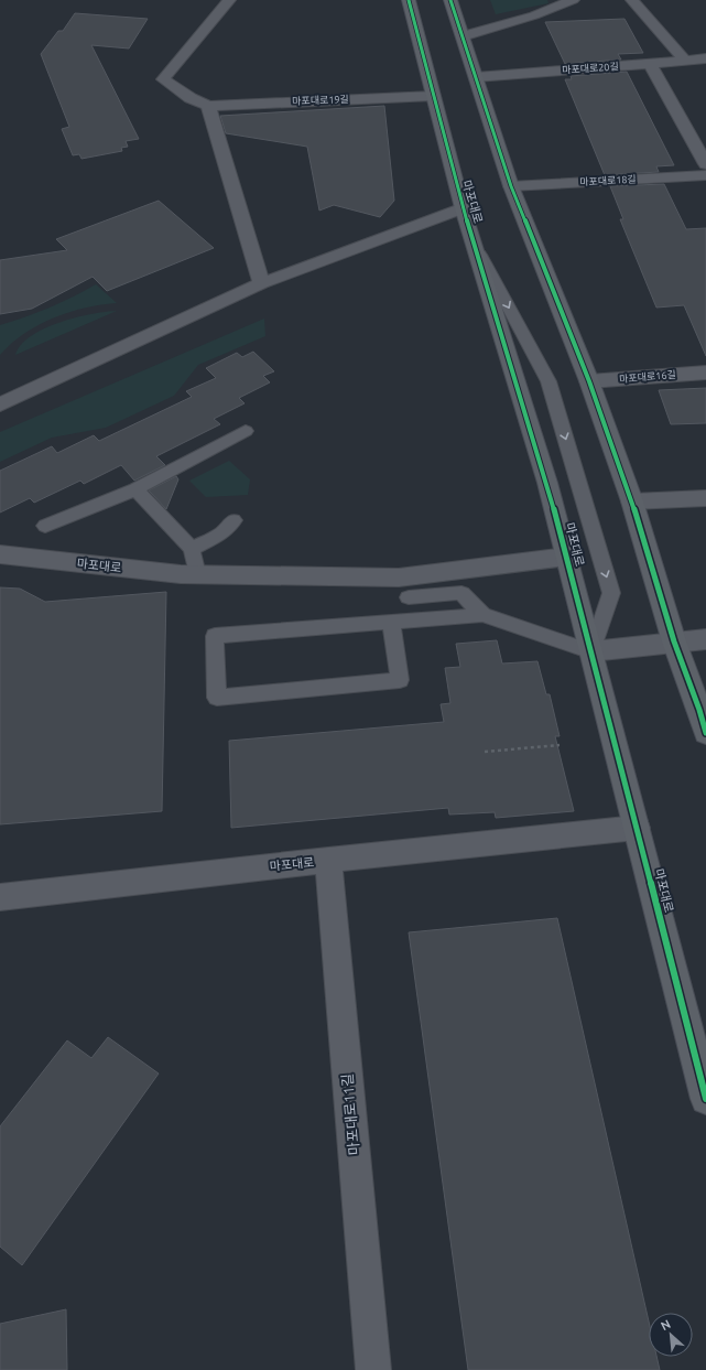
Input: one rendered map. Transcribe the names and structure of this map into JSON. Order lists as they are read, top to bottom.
{
  "streets": {
    "main road": ["마포대로"],
    "street": [
      "마포대로20길",
      "마포대로19길",
      "마포대로18길",
      "마포대로16길",
      "마포대로11길"
    ]
  },
  "crossings": [
    ["마포대로19길", "마포대로"],
    ["마포대로", "마포대로11길"]
  ],
  "north": "top left"
}
